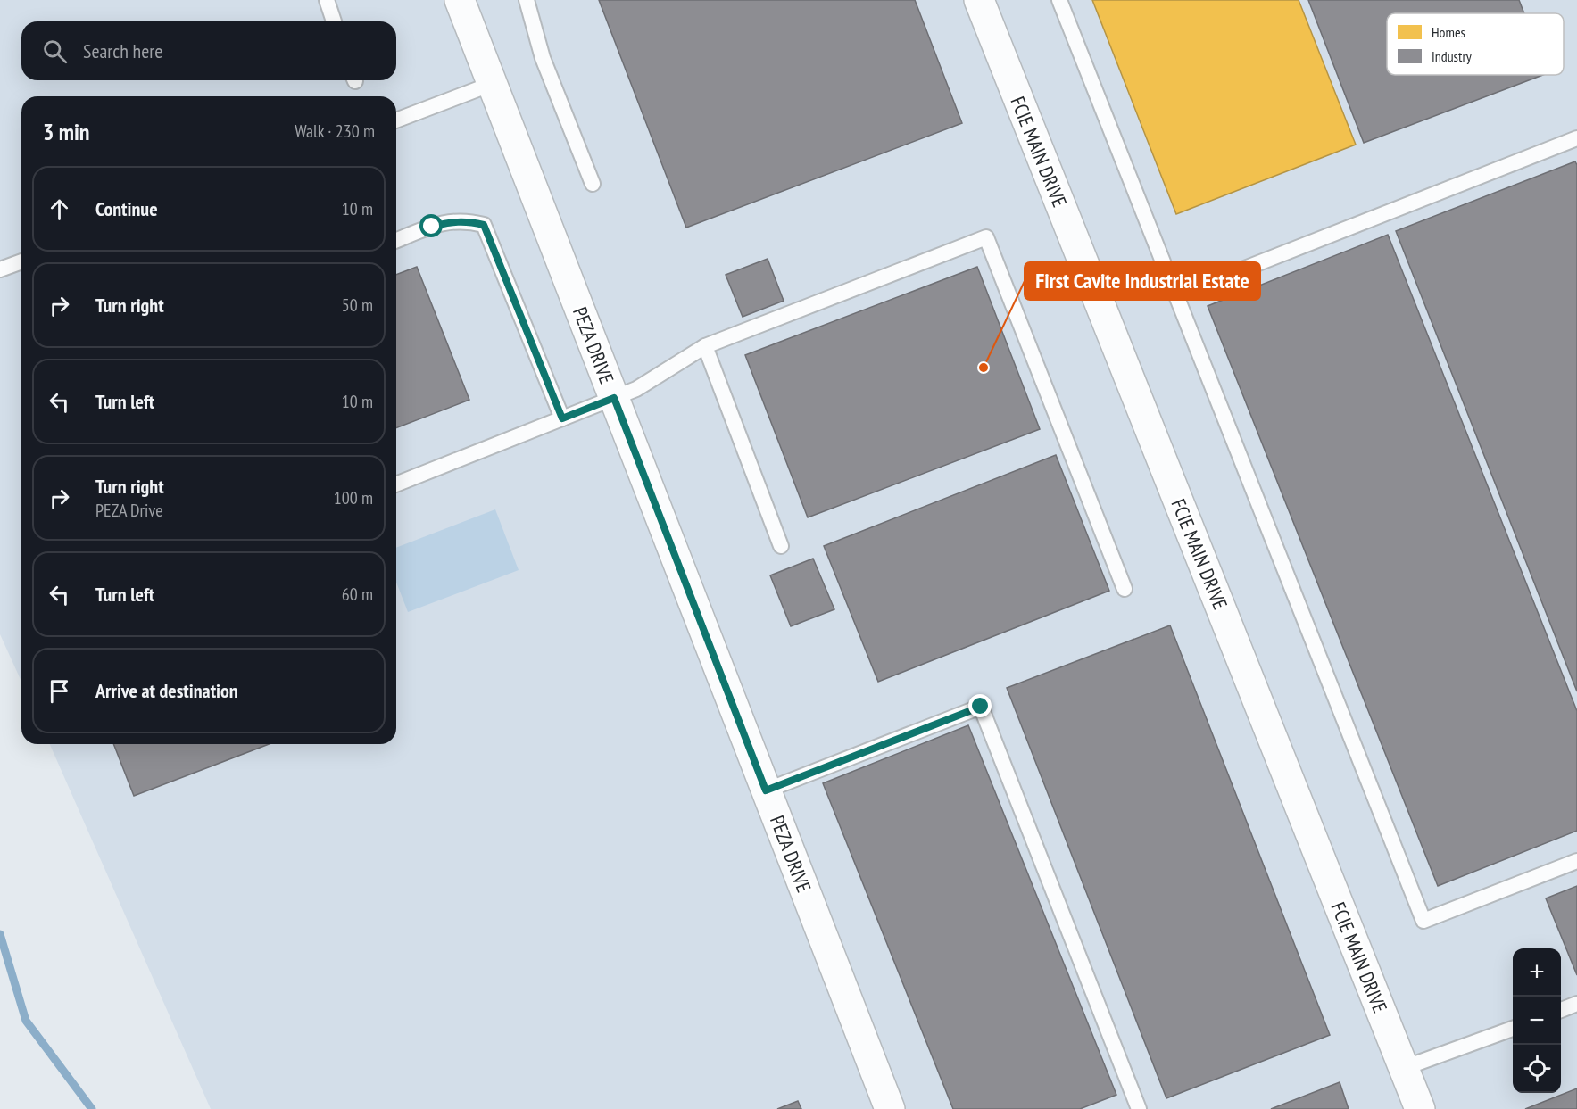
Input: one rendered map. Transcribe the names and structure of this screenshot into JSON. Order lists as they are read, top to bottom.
{
  "streets": {
    "street": ["FCIE MAIN DRIVE", "PEZA DRIVE"]
  },
  "places": ["First Cavite Industrial Estate"],
  "legend": ["Homes", "Industry"],
  "page": {
    "search": "Search here",
    "heading": ["3 min", "Walk · 230 m"],
    "list": [
      ["Continue", "10 m"],
      ["Turn right", "50 m"],
      ["Turn left", "10 m"],
      ["Turn right", "PEZA Drive", "100 m"],
      ["Turn left", "60 m"],
      "Arrive at destination"
    ],
    "map_buttons": ["+", "−"]
  }
}
